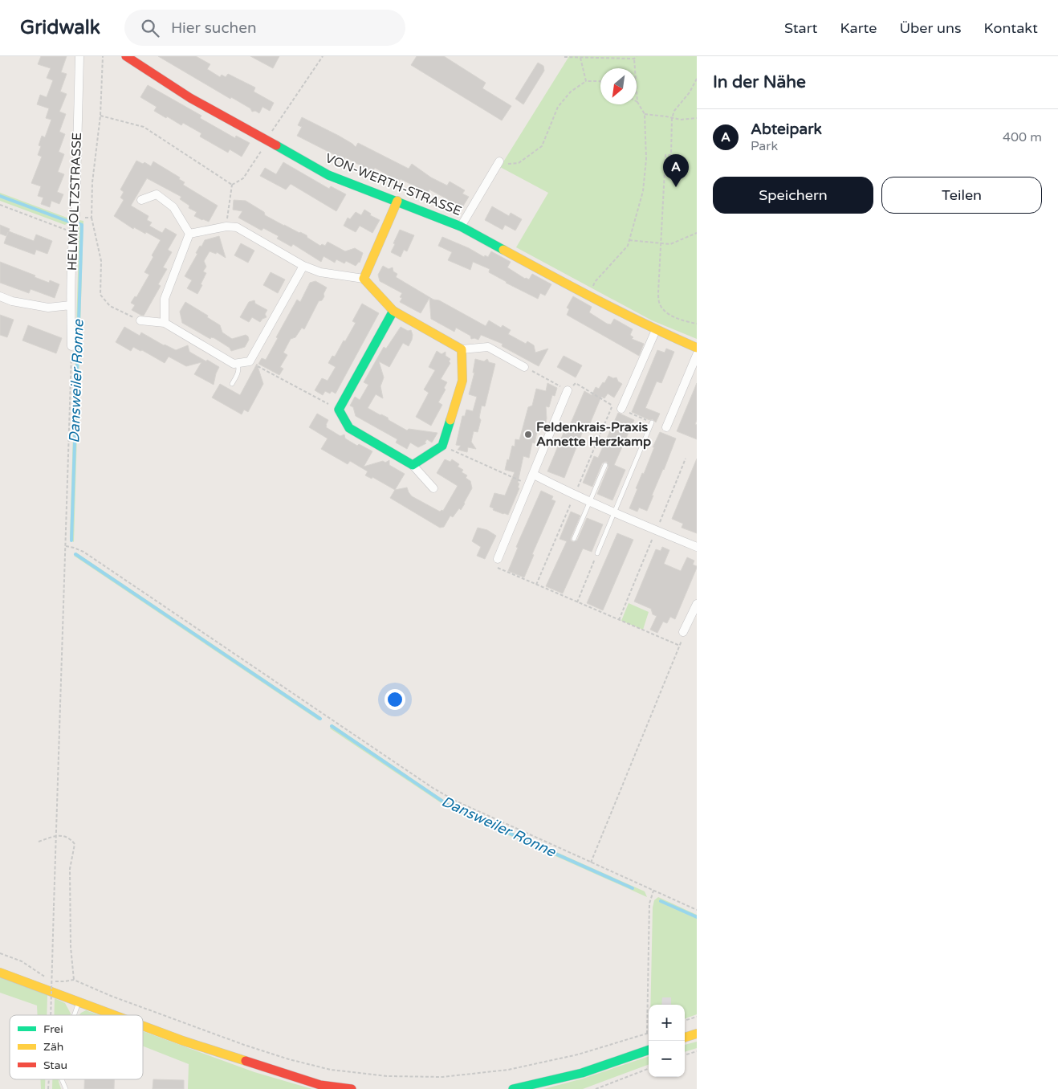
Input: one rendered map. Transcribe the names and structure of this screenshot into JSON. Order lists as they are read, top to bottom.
{
  "streets": {
    "street": ["VON-WERTH-STRASSE", "HELMHOLTZSTRASSE"]
  },
  "water": ["Dansweiler Ronne"],
  "places": ["Feldenkrais-Praxis Annette Herzkamp"],
  "legend": ["Frei", "Zäh", "Stau"],
  "north": "bottom left",
  "page": {
    "header": "Gridwalk",
    "search": "Hier suchen",
    "nav": [
      "Start",
      "Karte",
      "Über uns",
      "Kontakt"
    ],
    "heading": "In der Nähe",
    "list": [
      {
        "mark": "A",
        "name": "Abteipark",
        "note": "Park",
        "value": "400 m"
      }
    ],
    "pins": "A",
    "buttons": ["Speichern", "Teilen"],
    "map_buttons": ["+", "−"]
  }
}
